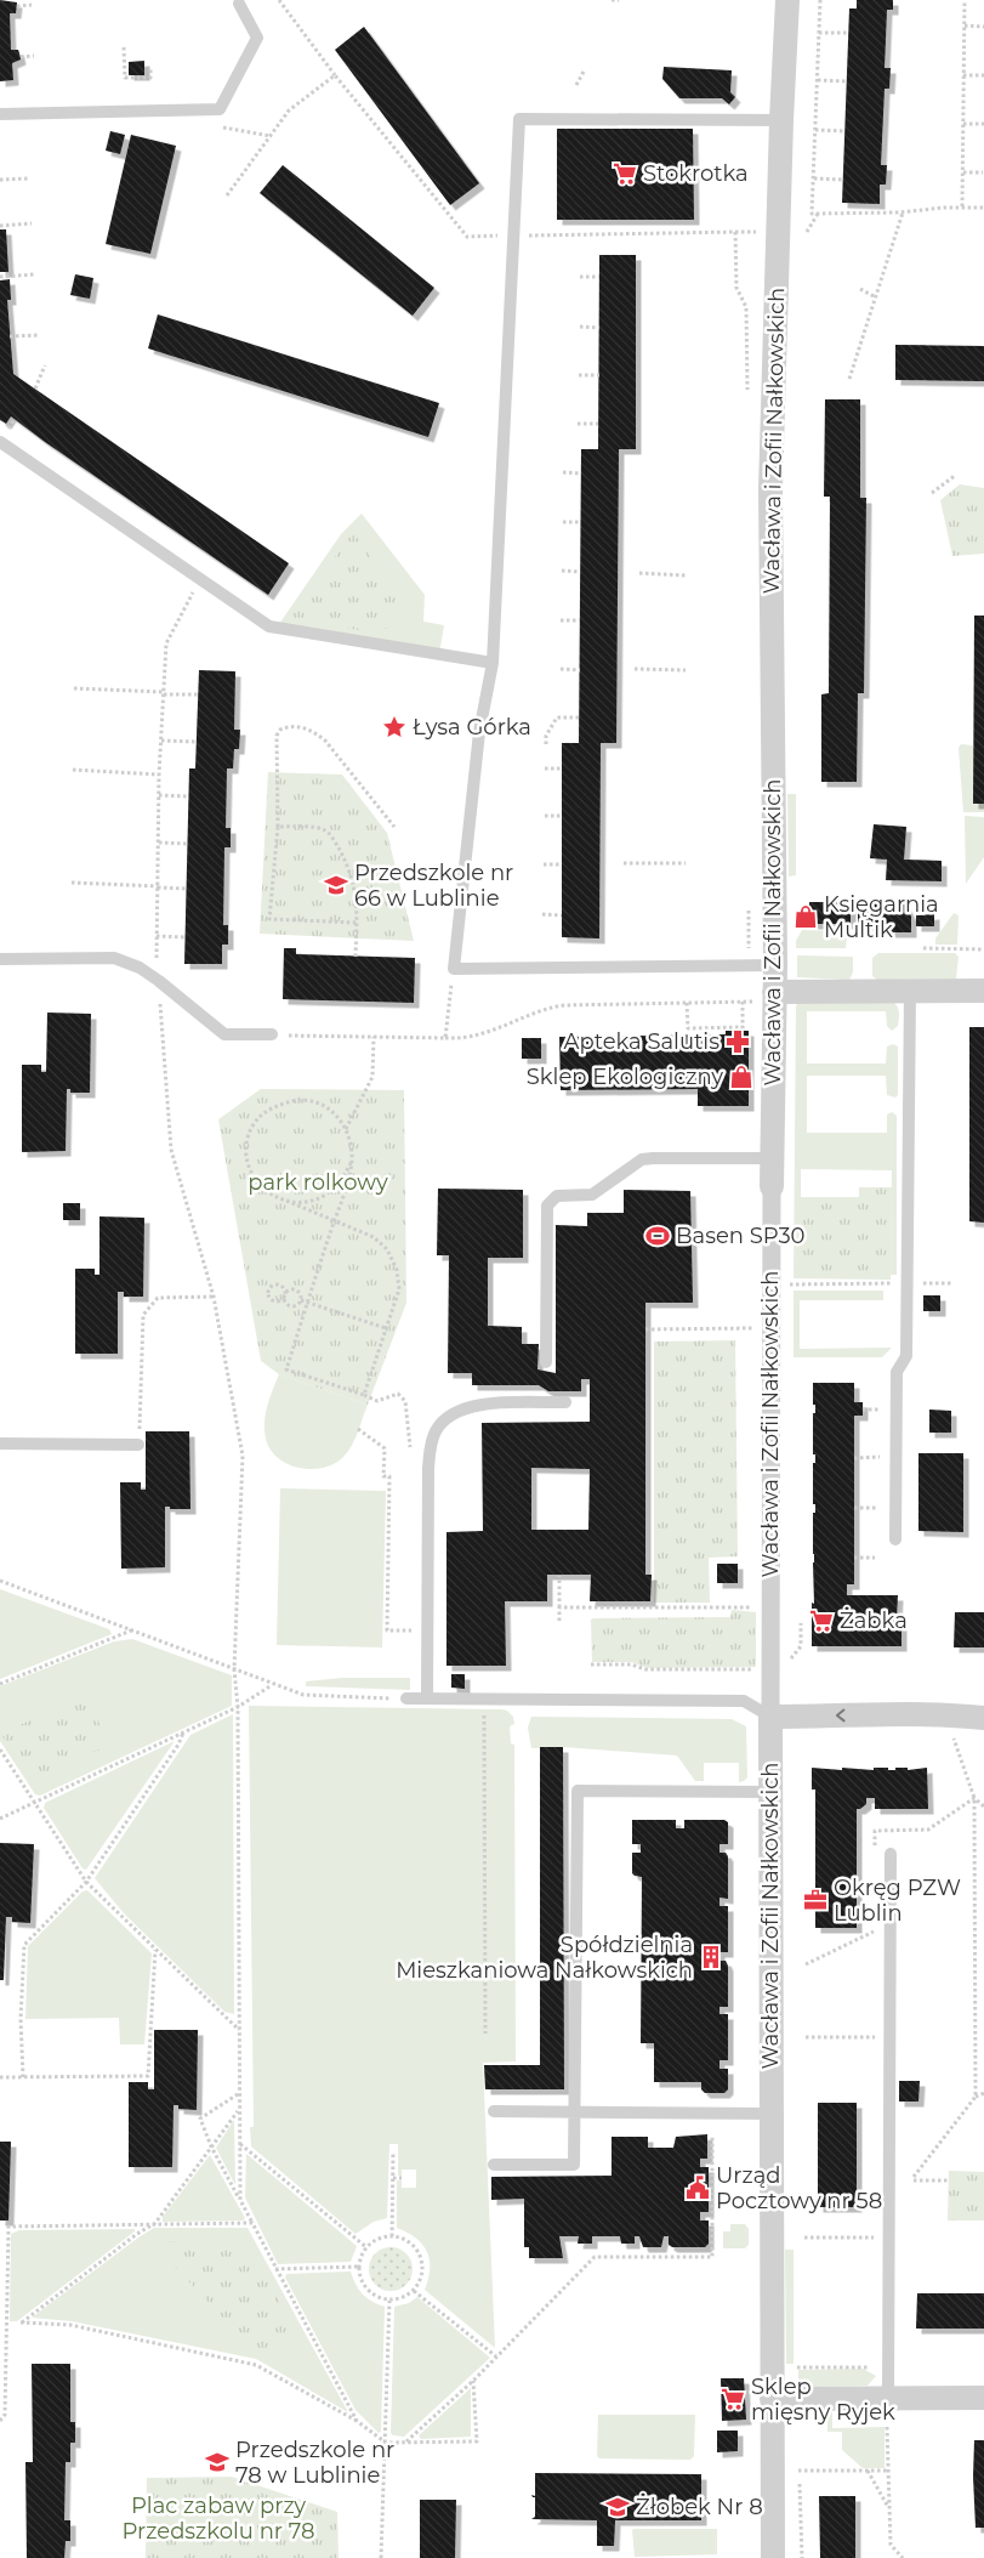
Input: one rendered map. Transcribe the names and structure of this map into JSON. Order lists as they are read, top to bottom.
{
  "streets": {
    "street": ["Wacława i Zofii Nałkowskich"]
  },
  "parks": ["park rolkowy", "Plac zabaw przy Przedszkolu nr 78"],
  "places": {
    "supermarket": ["Stokrotka", "Żabka", "Sklep mięsny Ryjek"],
    "place": ["Łysa Górka"],
    "school or university": ["Przedszkole nr 66 w Lublinie", "Przedszkole nr 78 w Lublinie", "Żłobek Nr 8"],
    "shop": ["Księgarnia Multik", "Sklep Ekologiczny"],
    "pharmacy": ["Apteka Salutis"],
    "sports": ["Basen SP30"],
    "office": ["Okręg PZW Lublin"],
    "building": ["Spółdzielnia Mieszkaniowa Nałkowskich"],
    "public building": ["Urząd Pocztowy nr 58"]
  }
}
